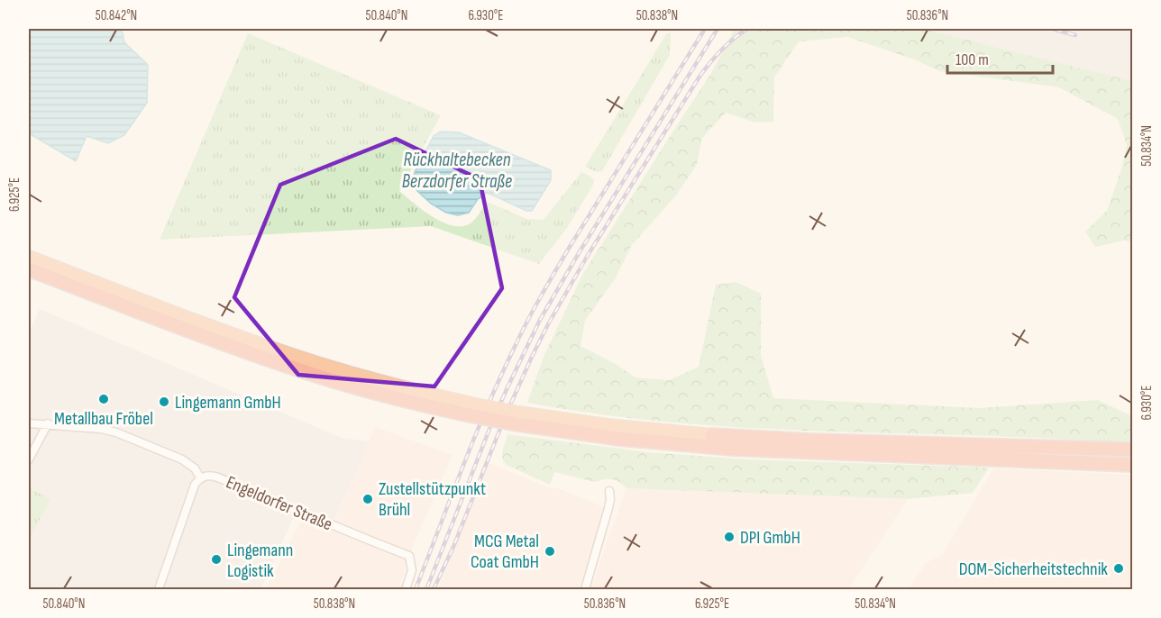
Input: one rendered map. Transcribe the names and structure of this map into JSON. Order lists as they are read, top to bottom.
{
  "streets": {
    "street": ["Engeldorfer Straße"]
  },
  "water": ["Rückhaltebecken Berzdorfer Straße"],
  "places": [
    "Metallbau Fröbel",
    "Lingemann GmbH",
    "Zustellstützpunkt Brühl",
    "DPI GmbH",
    "MCG Metal Coat GmbH",
    "Lingemann Logistik",
    "DOM-Sicherheitstechnik"
  ],
  "scale_bar": "100 m",
  "coordinates": [
    "50.842°N",
    "50.840°N",
    "6.930°E",
    "50.838°N",
    "50.836°N",
    "50.834°N",
    "6.925°E"
  ]
}
